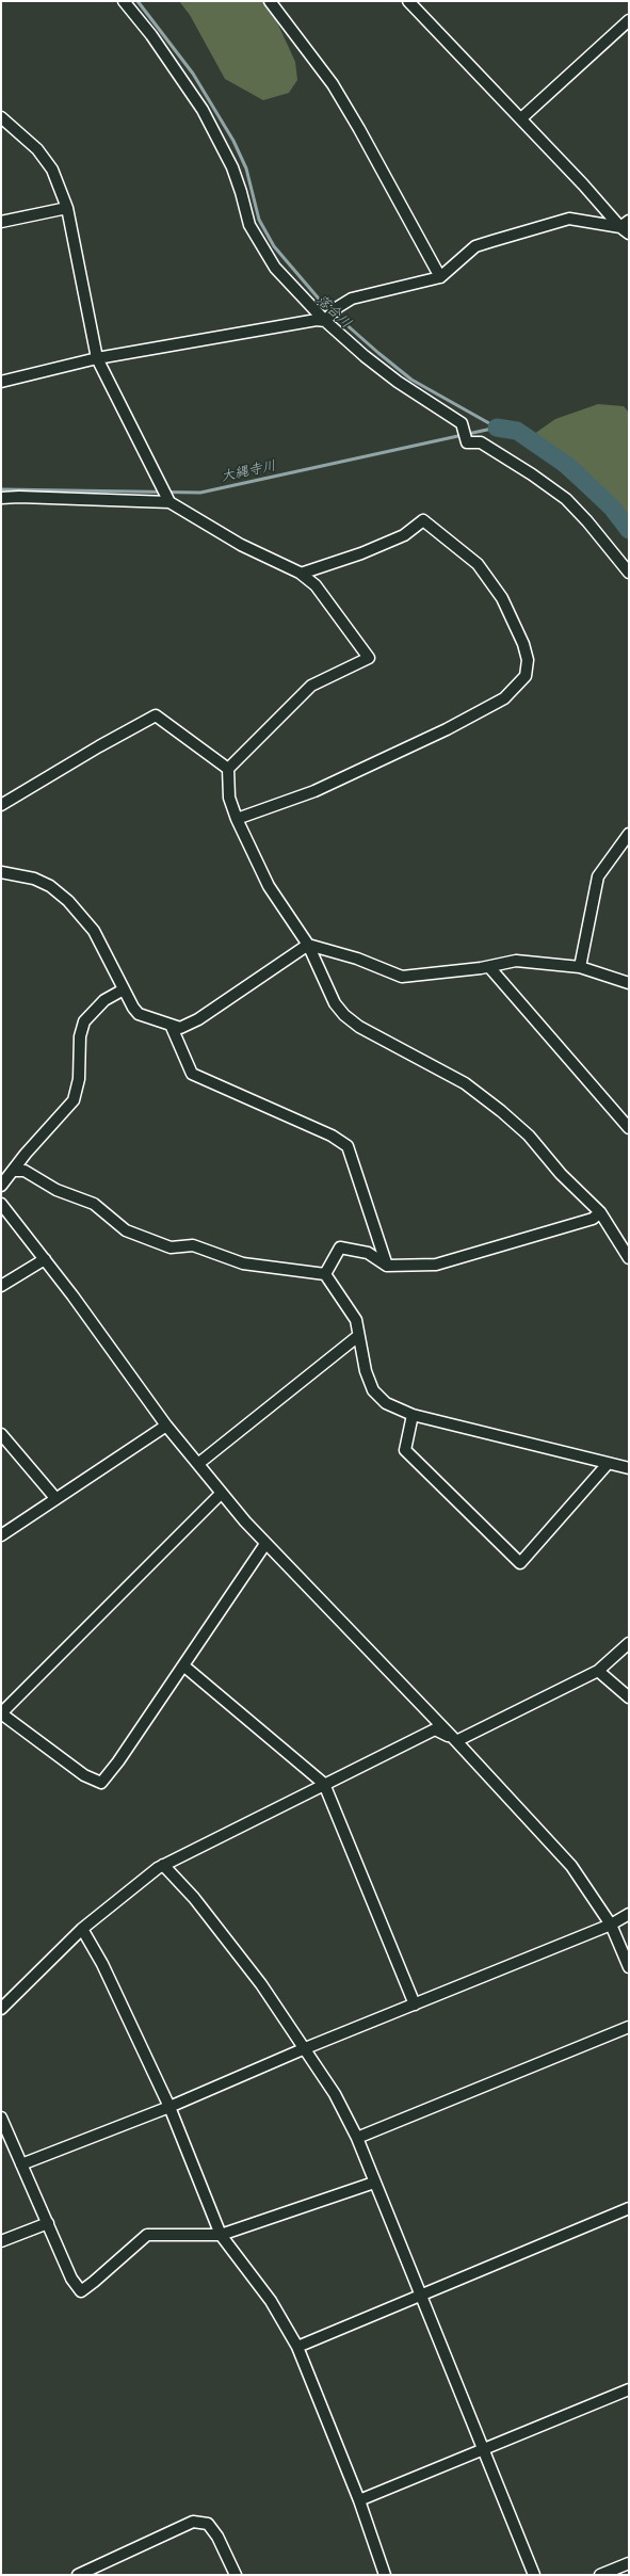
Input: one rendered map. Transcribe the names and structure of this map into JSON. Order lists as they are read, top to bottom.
{
  "water": ["落合川", "大縄寺川"]
}
